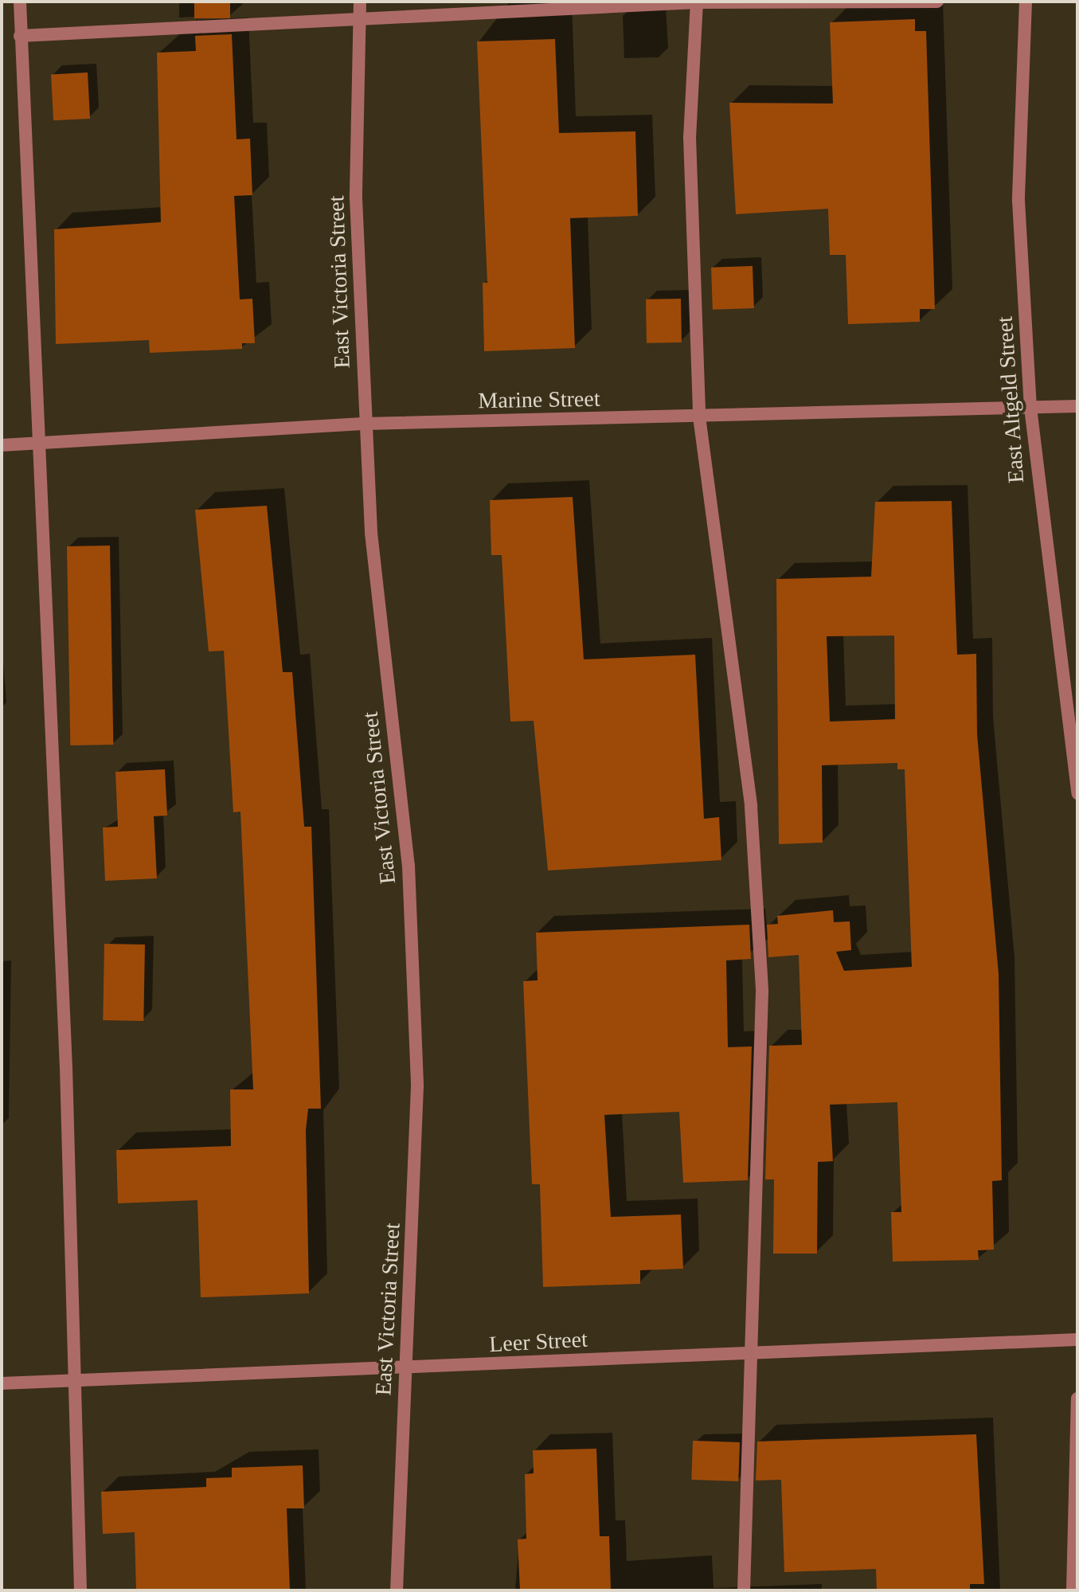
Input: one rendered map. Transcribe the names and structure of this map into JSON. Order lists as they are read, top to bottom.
{
  "streets": {
    "street": [
      "East Victoria Street",
      "Marine Street",
      "East Altgeld Street",
      "Leer Street"
    ]
  },
  "crossings": [
    ["East Victoria Street", "Marine Street"],
    ["East Victoria Street", "Leer Street"],
    ["Marine Street", "East Altgeld Street"]
  ]
}
